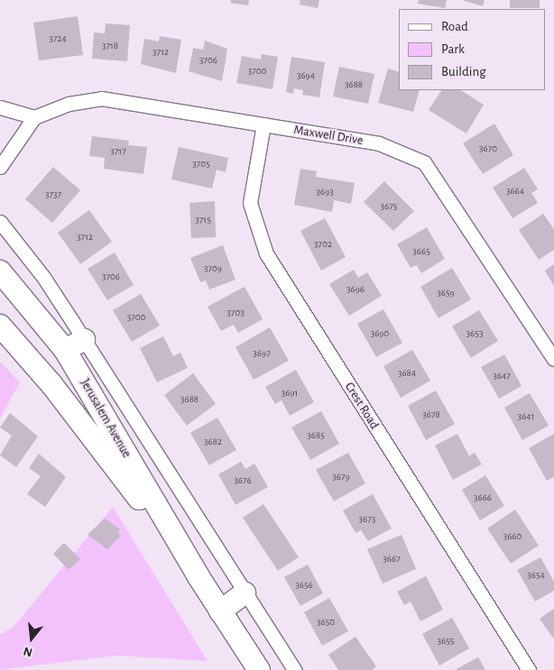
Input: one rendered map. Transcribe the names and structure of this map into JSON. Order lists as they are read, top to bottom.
{
  "streets": {
    "main road": ["Jerusalem Avenue"],
    "street": ["Maxwell Drive", "Crest Road"]
  },
  "crossings": [
    ["Maxwell Drive", "Crest Road"]
  ],
  "house_numbers": [
    "3724",
    "3718",
    "3712",
    "3706",
    "3700",
    "3694",
    "3688",
    "3670",
    "3717",
    "3705",
    "3664",
    "3693",
    "3737",
    "3675",
    "3715",
    "3712",
    "3702",
    "3665",
    "3709",
    "3706",
    "3696",
    "3659",
    "3703",
    "3700",
    "3690",
    "3653",
    "3697",
    "3684",
    "3647",
    "3691",
    "3688",
    "3678",
    "3641",
    "3685",
    "3682",
    "3679",
    "3676",
    "3666",
    "3673",
    "3660",
    "3667",
    "3654",
    "3656",
    "3650",
    "3655"
  ],
  "legend": ["Road", "Park", "Building"],
  "north": "bottom"
}
